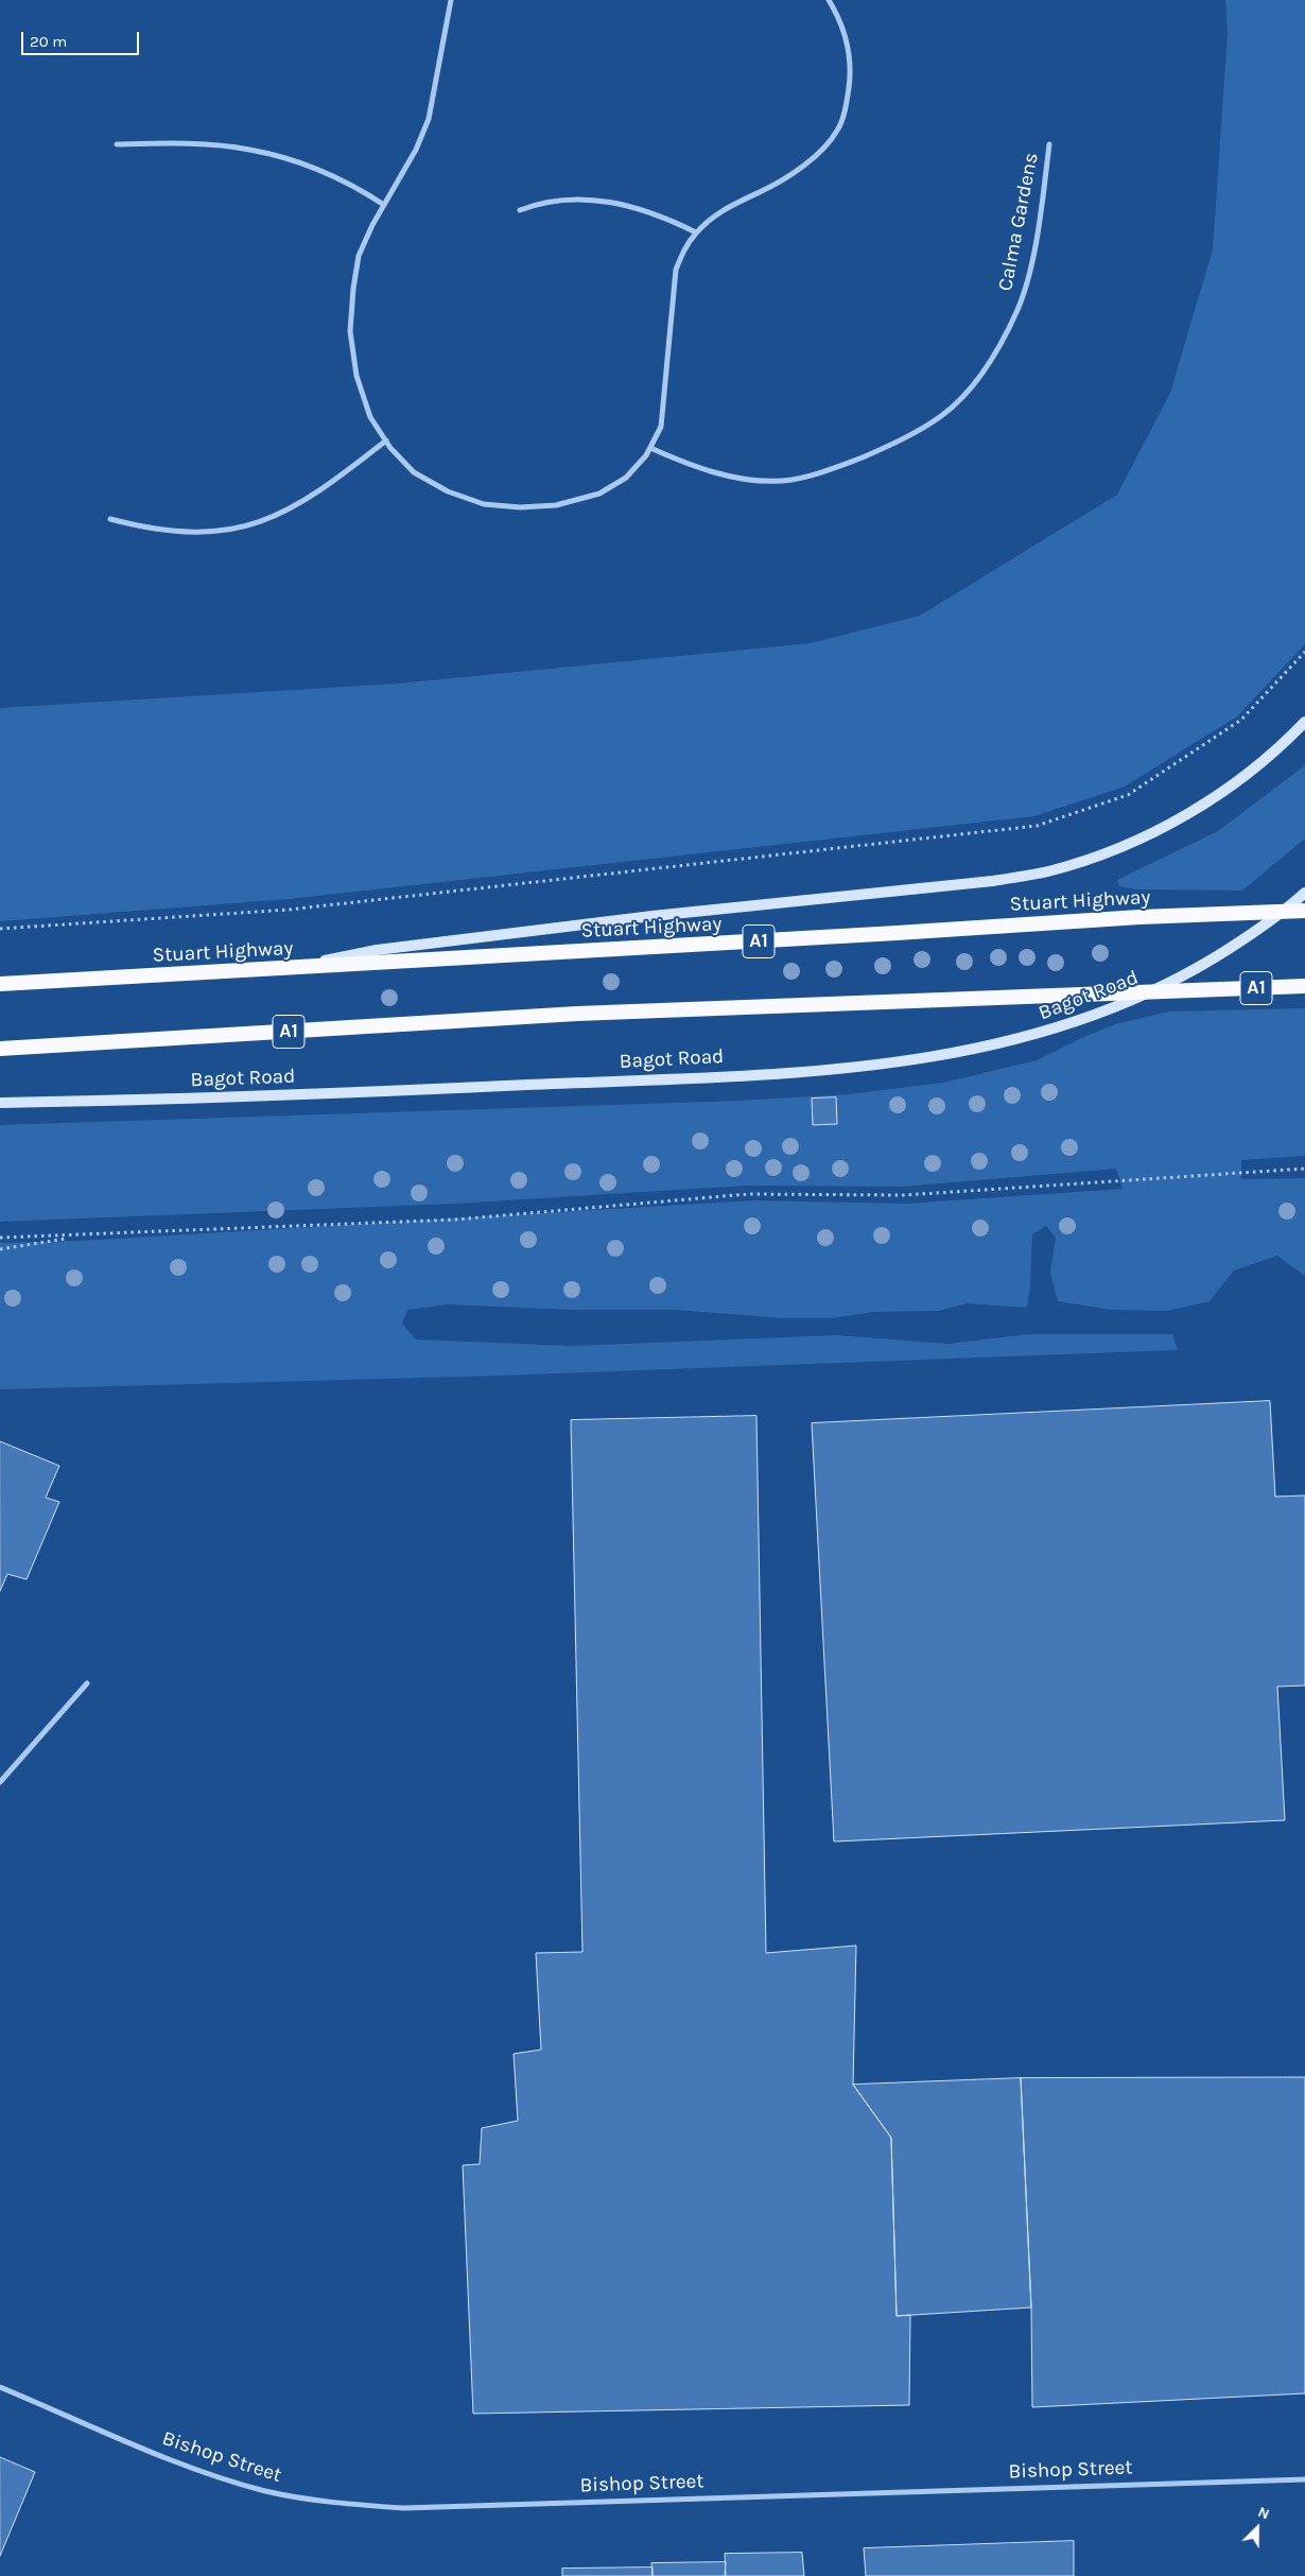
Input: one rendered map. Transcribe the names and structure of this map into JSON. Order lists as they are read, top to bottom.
{
  "streets": {
    "highway": ["Stuart Highway", "A1"],
    "main road": ["Bagot Road"],
    "street": ["Calma Gardens", "Bishop Street"]
  },
  "scale_bar": "20 m",
  "north": "top right"
}
